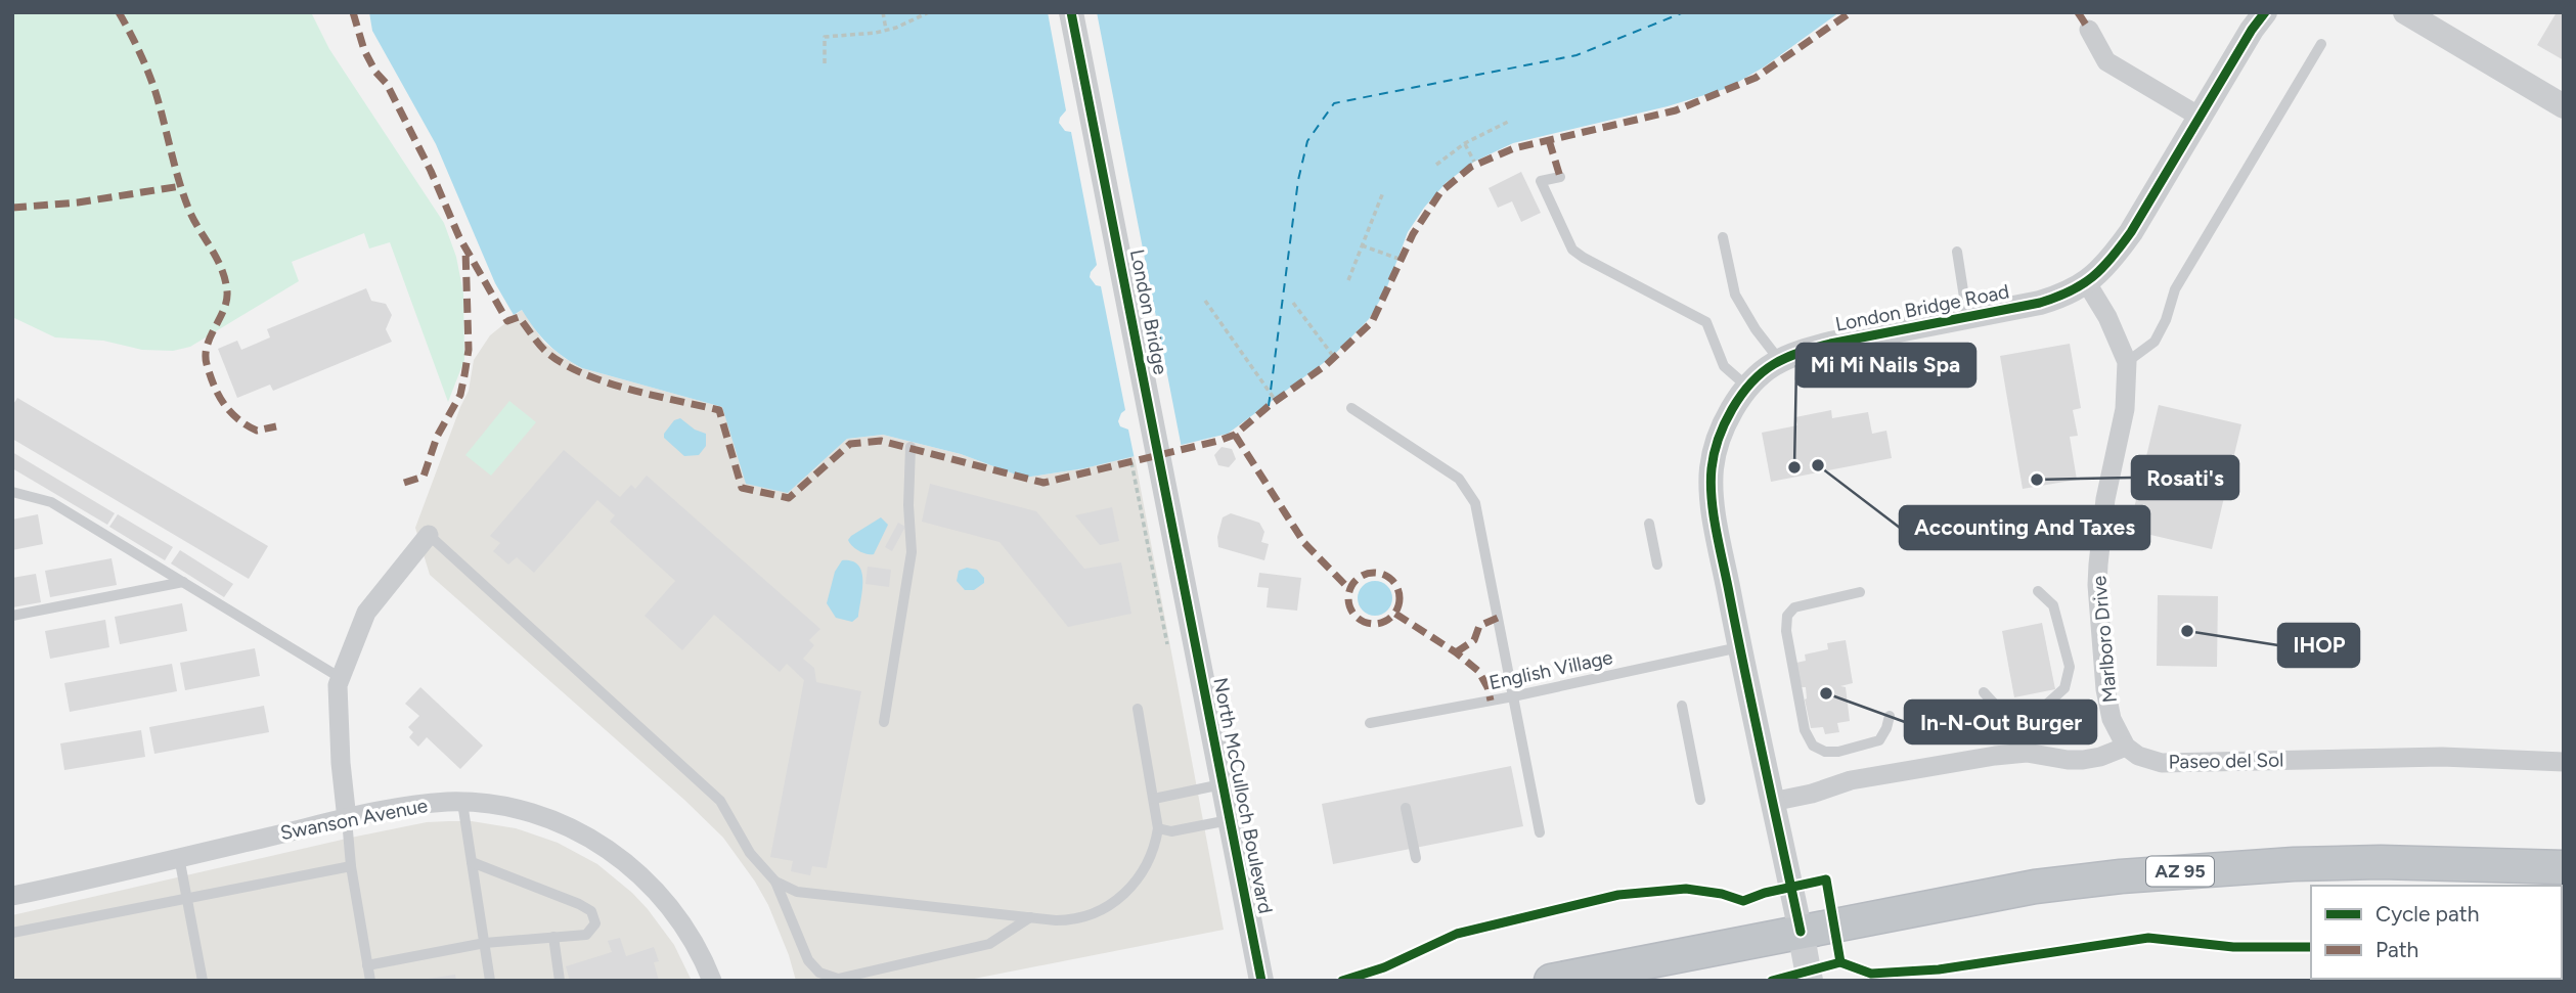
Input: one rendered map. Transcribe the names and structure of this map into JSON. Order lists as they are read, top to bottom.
{
  "streets": {
    "highway": ["AZ 95"],
    "street": [
      "London Bridge Road",
      "London Bridge",
      "Marlboro Drive",
      "Paseo del Sol",
      "North McCulloch Boulevard",
      "Swanson Avenue"
    ],
    "lane": ["English Village"]
  },
  "crossings": [
    ["London Bridge Road", "Marlboro Drive"],
    ["London Bridge Road", "English Village"],
    ["London Bridge Road", "AZ 95"],
    ["London Bridge", "North McCulloch Boulevard"],
    ["Marlboro Drive", "Paseo del Sol"]
  ],
  "places": [
    "Accounting And Taxes",
    "Mi Mi Nails Spa",
    "Rosati's",
    "IHOP",
    "In-N-Out Burger"
  ],
  "legend": ["Cycle path", "Path"]
}
